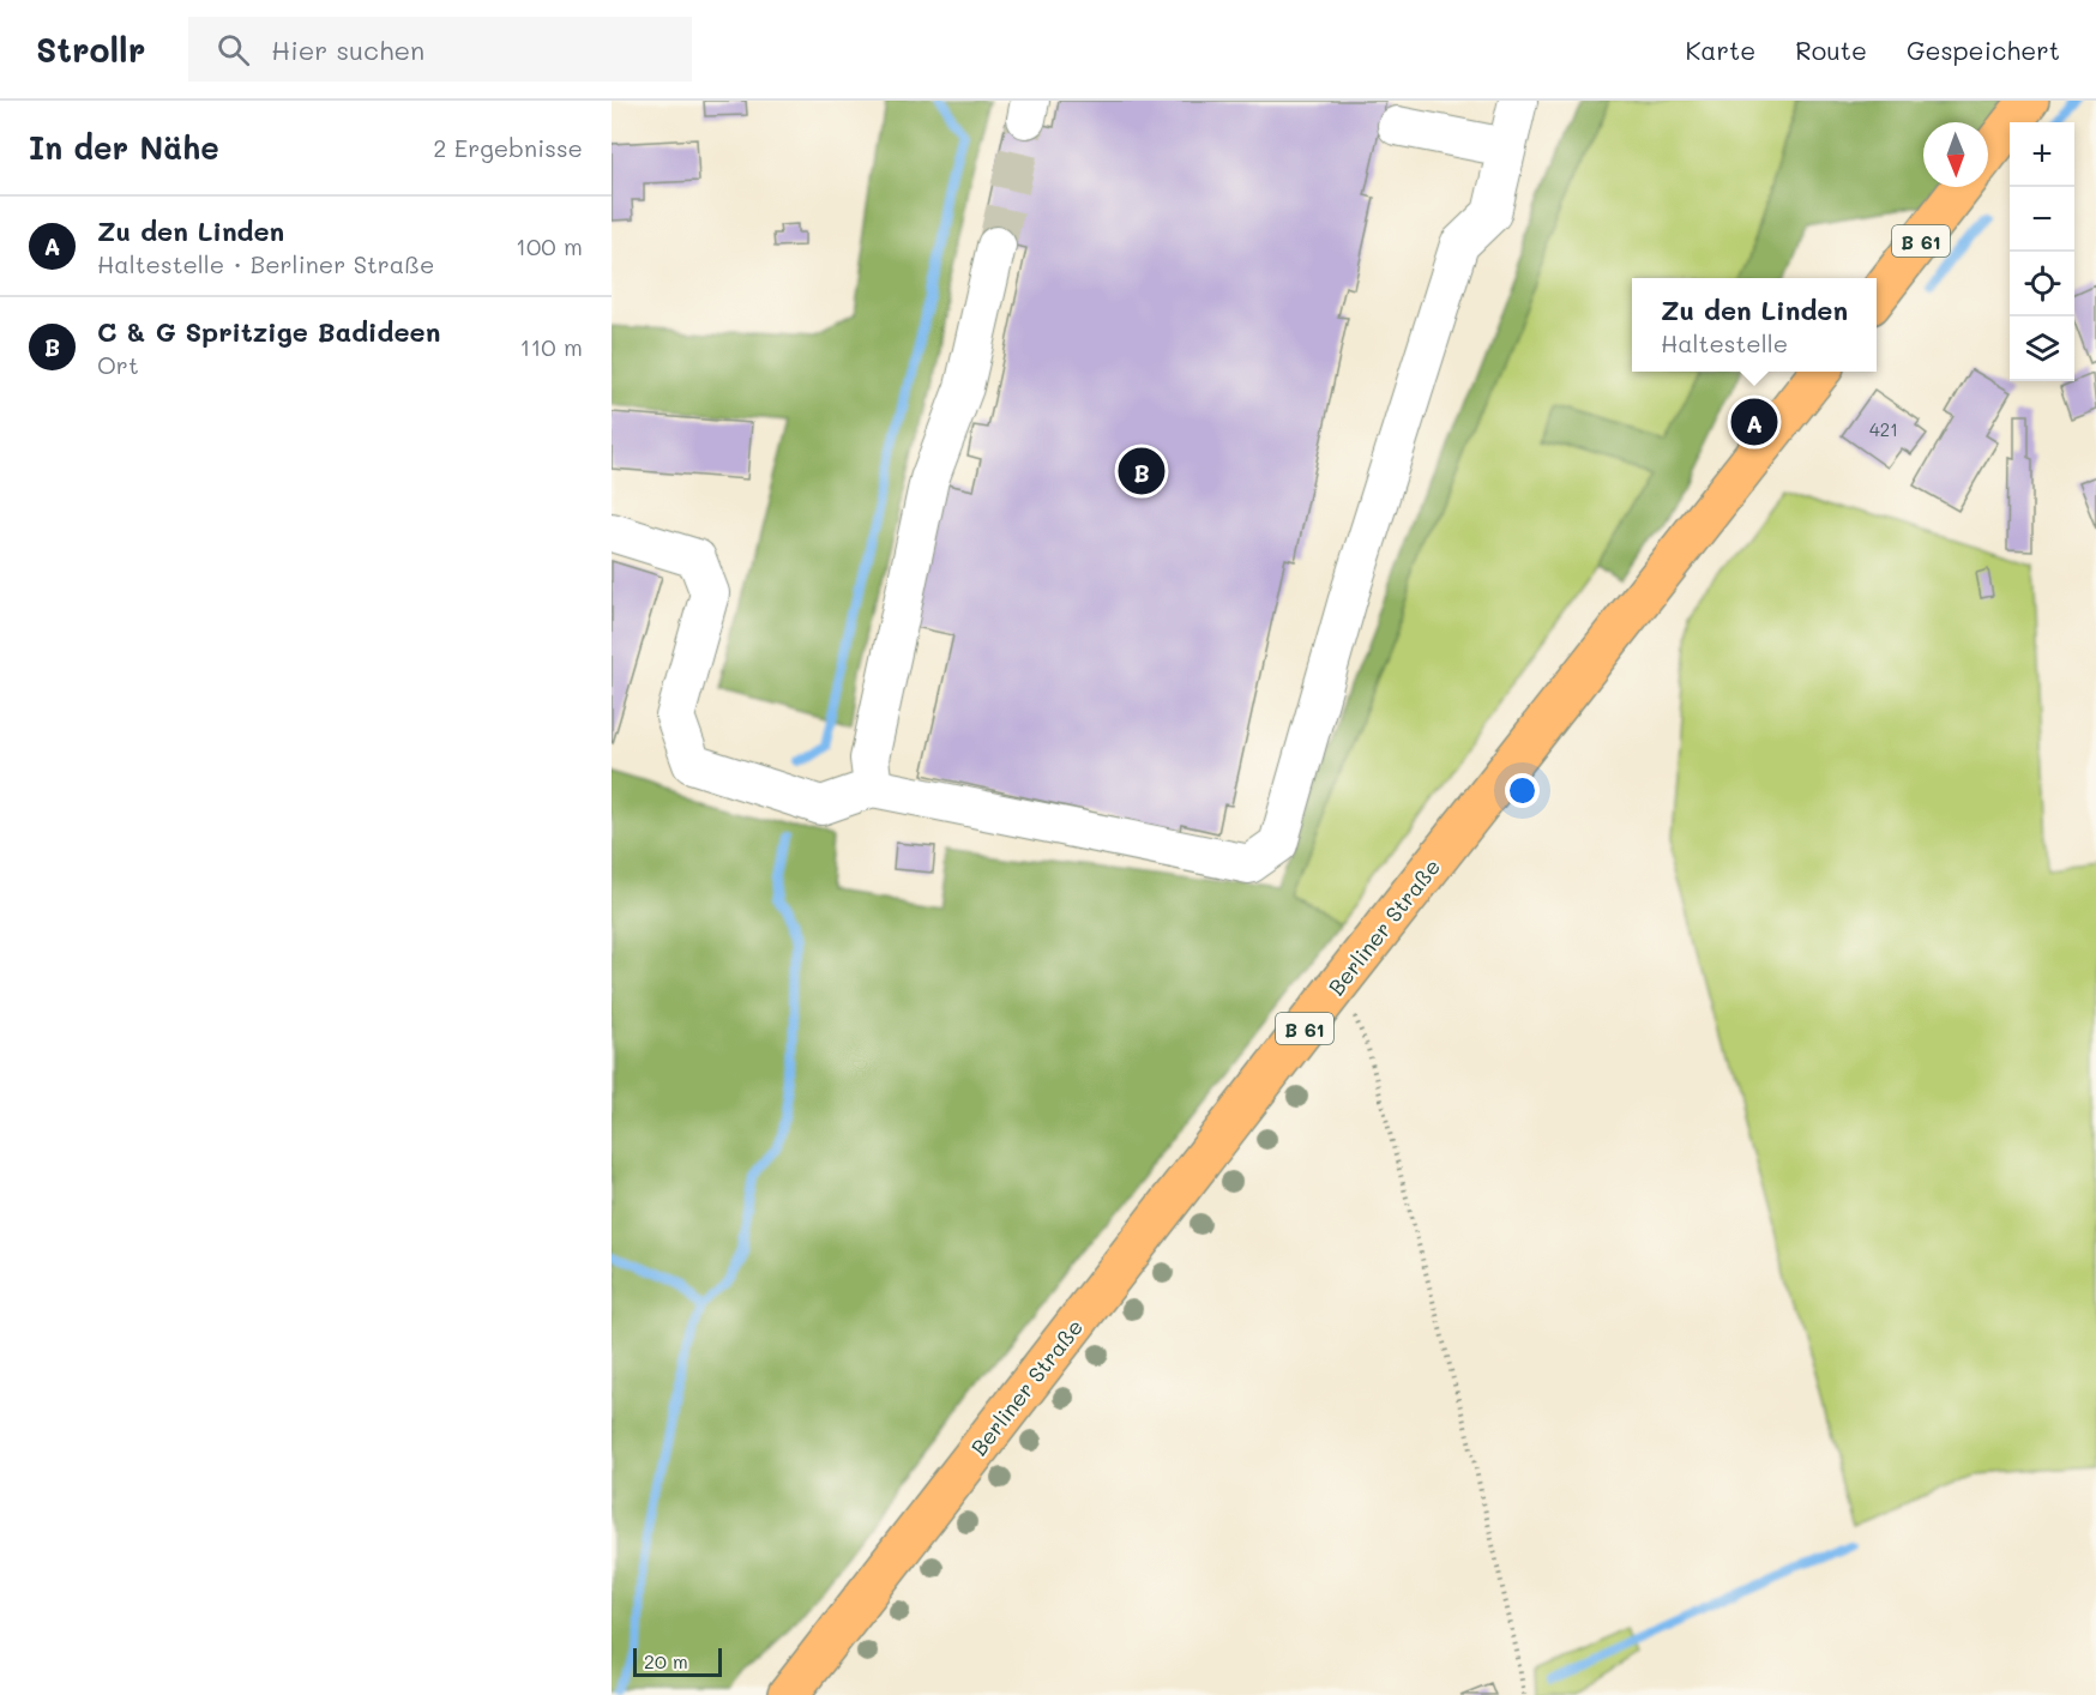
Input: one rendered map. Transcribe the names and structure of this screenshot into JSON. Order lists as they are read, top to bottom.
{
  "streets": {
    "main road": ["B 61", "Berliner Straße"]
  },
  "house_numbers": ["421"],
  "scale_bar": "20 m",
  "north": "bottom",
  "page": {
    "header": "Strollr",
    "search": "Hier suchen",
    "nav": ["Karte", "Route", "Gespeichert"],
    "heading": ["In der Nähe", "2 Ergebnisse"],
    "map_buttons": ["+", "−"],
    "list": [
      {
        "mark": "A",
        "name": "Zu den Linden",
        "note": "Haltestelle · Berliner Straße",
        "value": "100 m"
      },
      {
        "mark": "B",
        "name": "C & G Spritzige Badideen",
        "note": "Ort",
        "value": "110 m"
      }
    ],
    "popup": ["Zu den Linden", "Haltestelle"],
    "pins": ["A", "B"],
    "scale": "20 m"
  }
}
